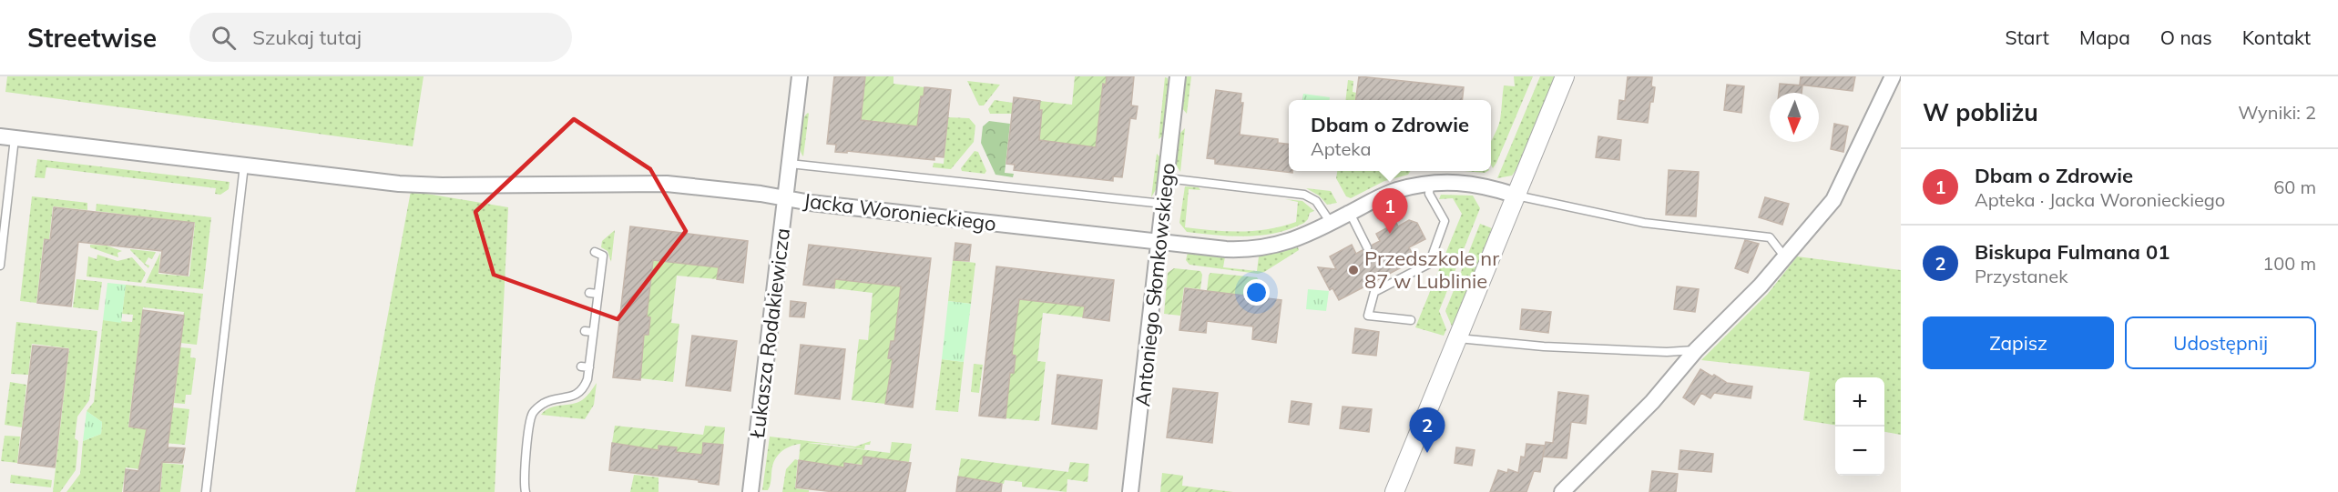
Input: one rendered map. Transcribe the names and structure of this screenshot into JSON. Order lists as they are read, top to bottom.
{
  "streets": {
    "street": ["Jacka Woronieckiego", "Antoniego Słomkowskiego", "Łukasza Rodakiewicza"]
  },
  "crossings": [
    ["Jacka Woronieckiego", "Antoniego Słomkowskiego"],
    ["Jacka Woronieckiego", "Łukasza Rodakiewicza"]
  ],
  "places": ["Przedszkole nr 87 w Lublinie"],
  "north": "bottom",
  "page": {
    "header": "Streetwise",
    "search": "Szukaj tutaj",
    "nav": [
      "Start",
      "Mapa",
      "O nas",
      "Kontakt"
    ],
    "heading": ["W pobliżu", "Wyniki: 2"],
    "popup": ["Dbam o Zdrowie", "Apteka"],
    "list": [
      {
        "mark": "1",
        "name": "Dbam o Zdrowie",
        "note": "Apteka · Jacka Woronieckiego",
        "value": "60 m"
      },
      {
        "mark": "2",
        "name": "Biskupa Fulmana 01",
        "note": "Przystanek",
        "value": "100 m"
      }
    ],
    "pins": ["1", "2"],
    "buttons": ["Zapisz", "Udostępnij"],
    "map_buttons": ["+", "−"]
  }
}
